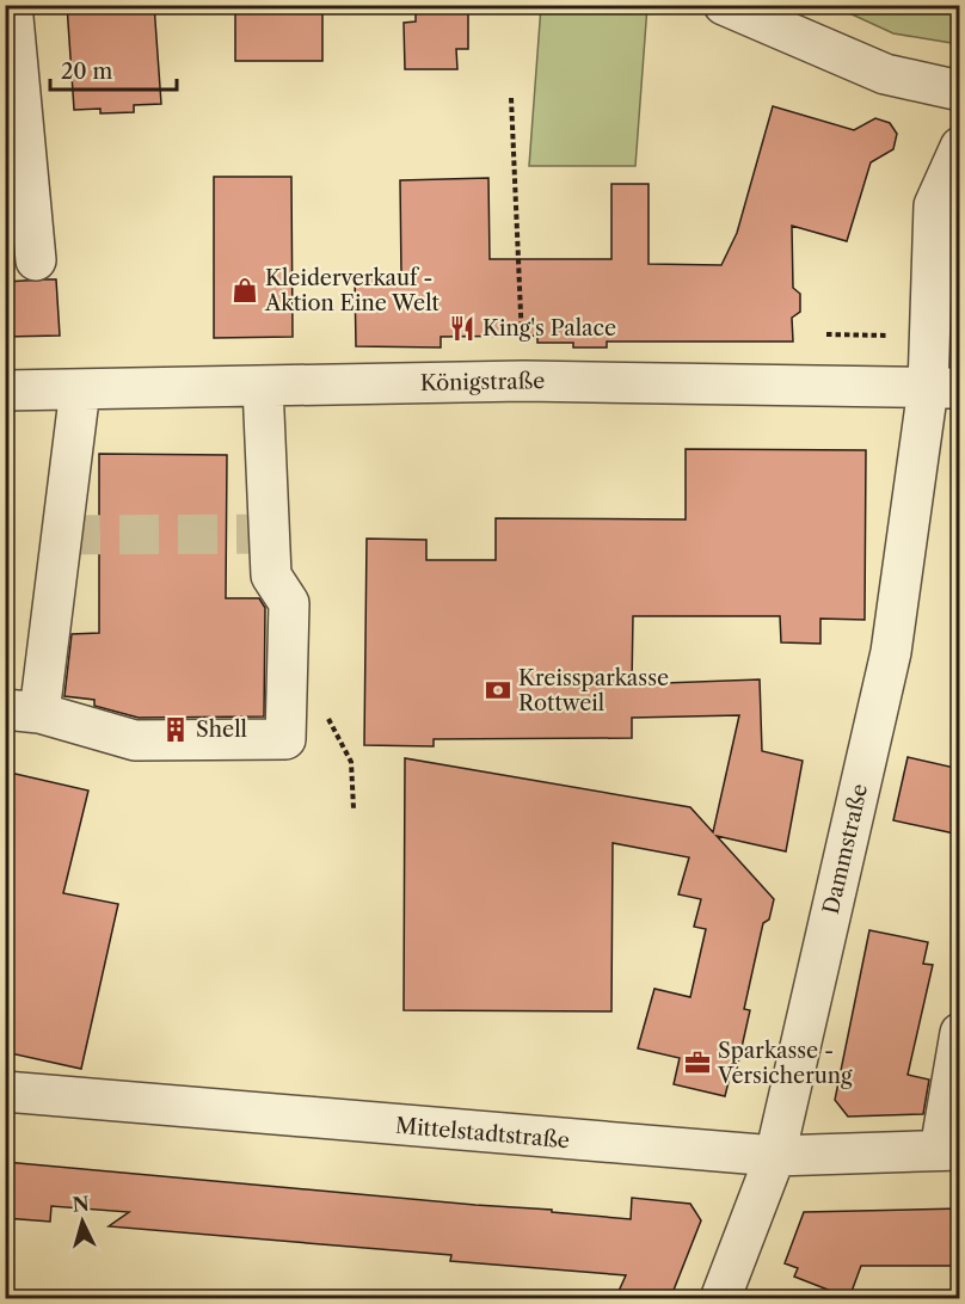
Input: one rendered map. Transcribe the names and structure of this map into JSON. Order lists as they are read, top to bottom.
{
  "streets": {
    "street": ["Königstraße", "Dammstraße", "Mittelstadtstraße"]
  },
  "crossings": [
    ["Königstraße", "Dammstraße"],
    ["Dammstraße", "Mittelstadtstraße"]
  ],
  "places": {
    "shop": ["Kleiderverkauf - Aktion Eine Welt"],
    "restaurant": ["King's Palace"],
    "bank": ["Kreissparkasse Rottweil"],
    "building": ["Shell"],
    "office": ["Sparkasse - Versicherung"]
  },
  "scale_bar": "20 m",
  "north": "top"
}
